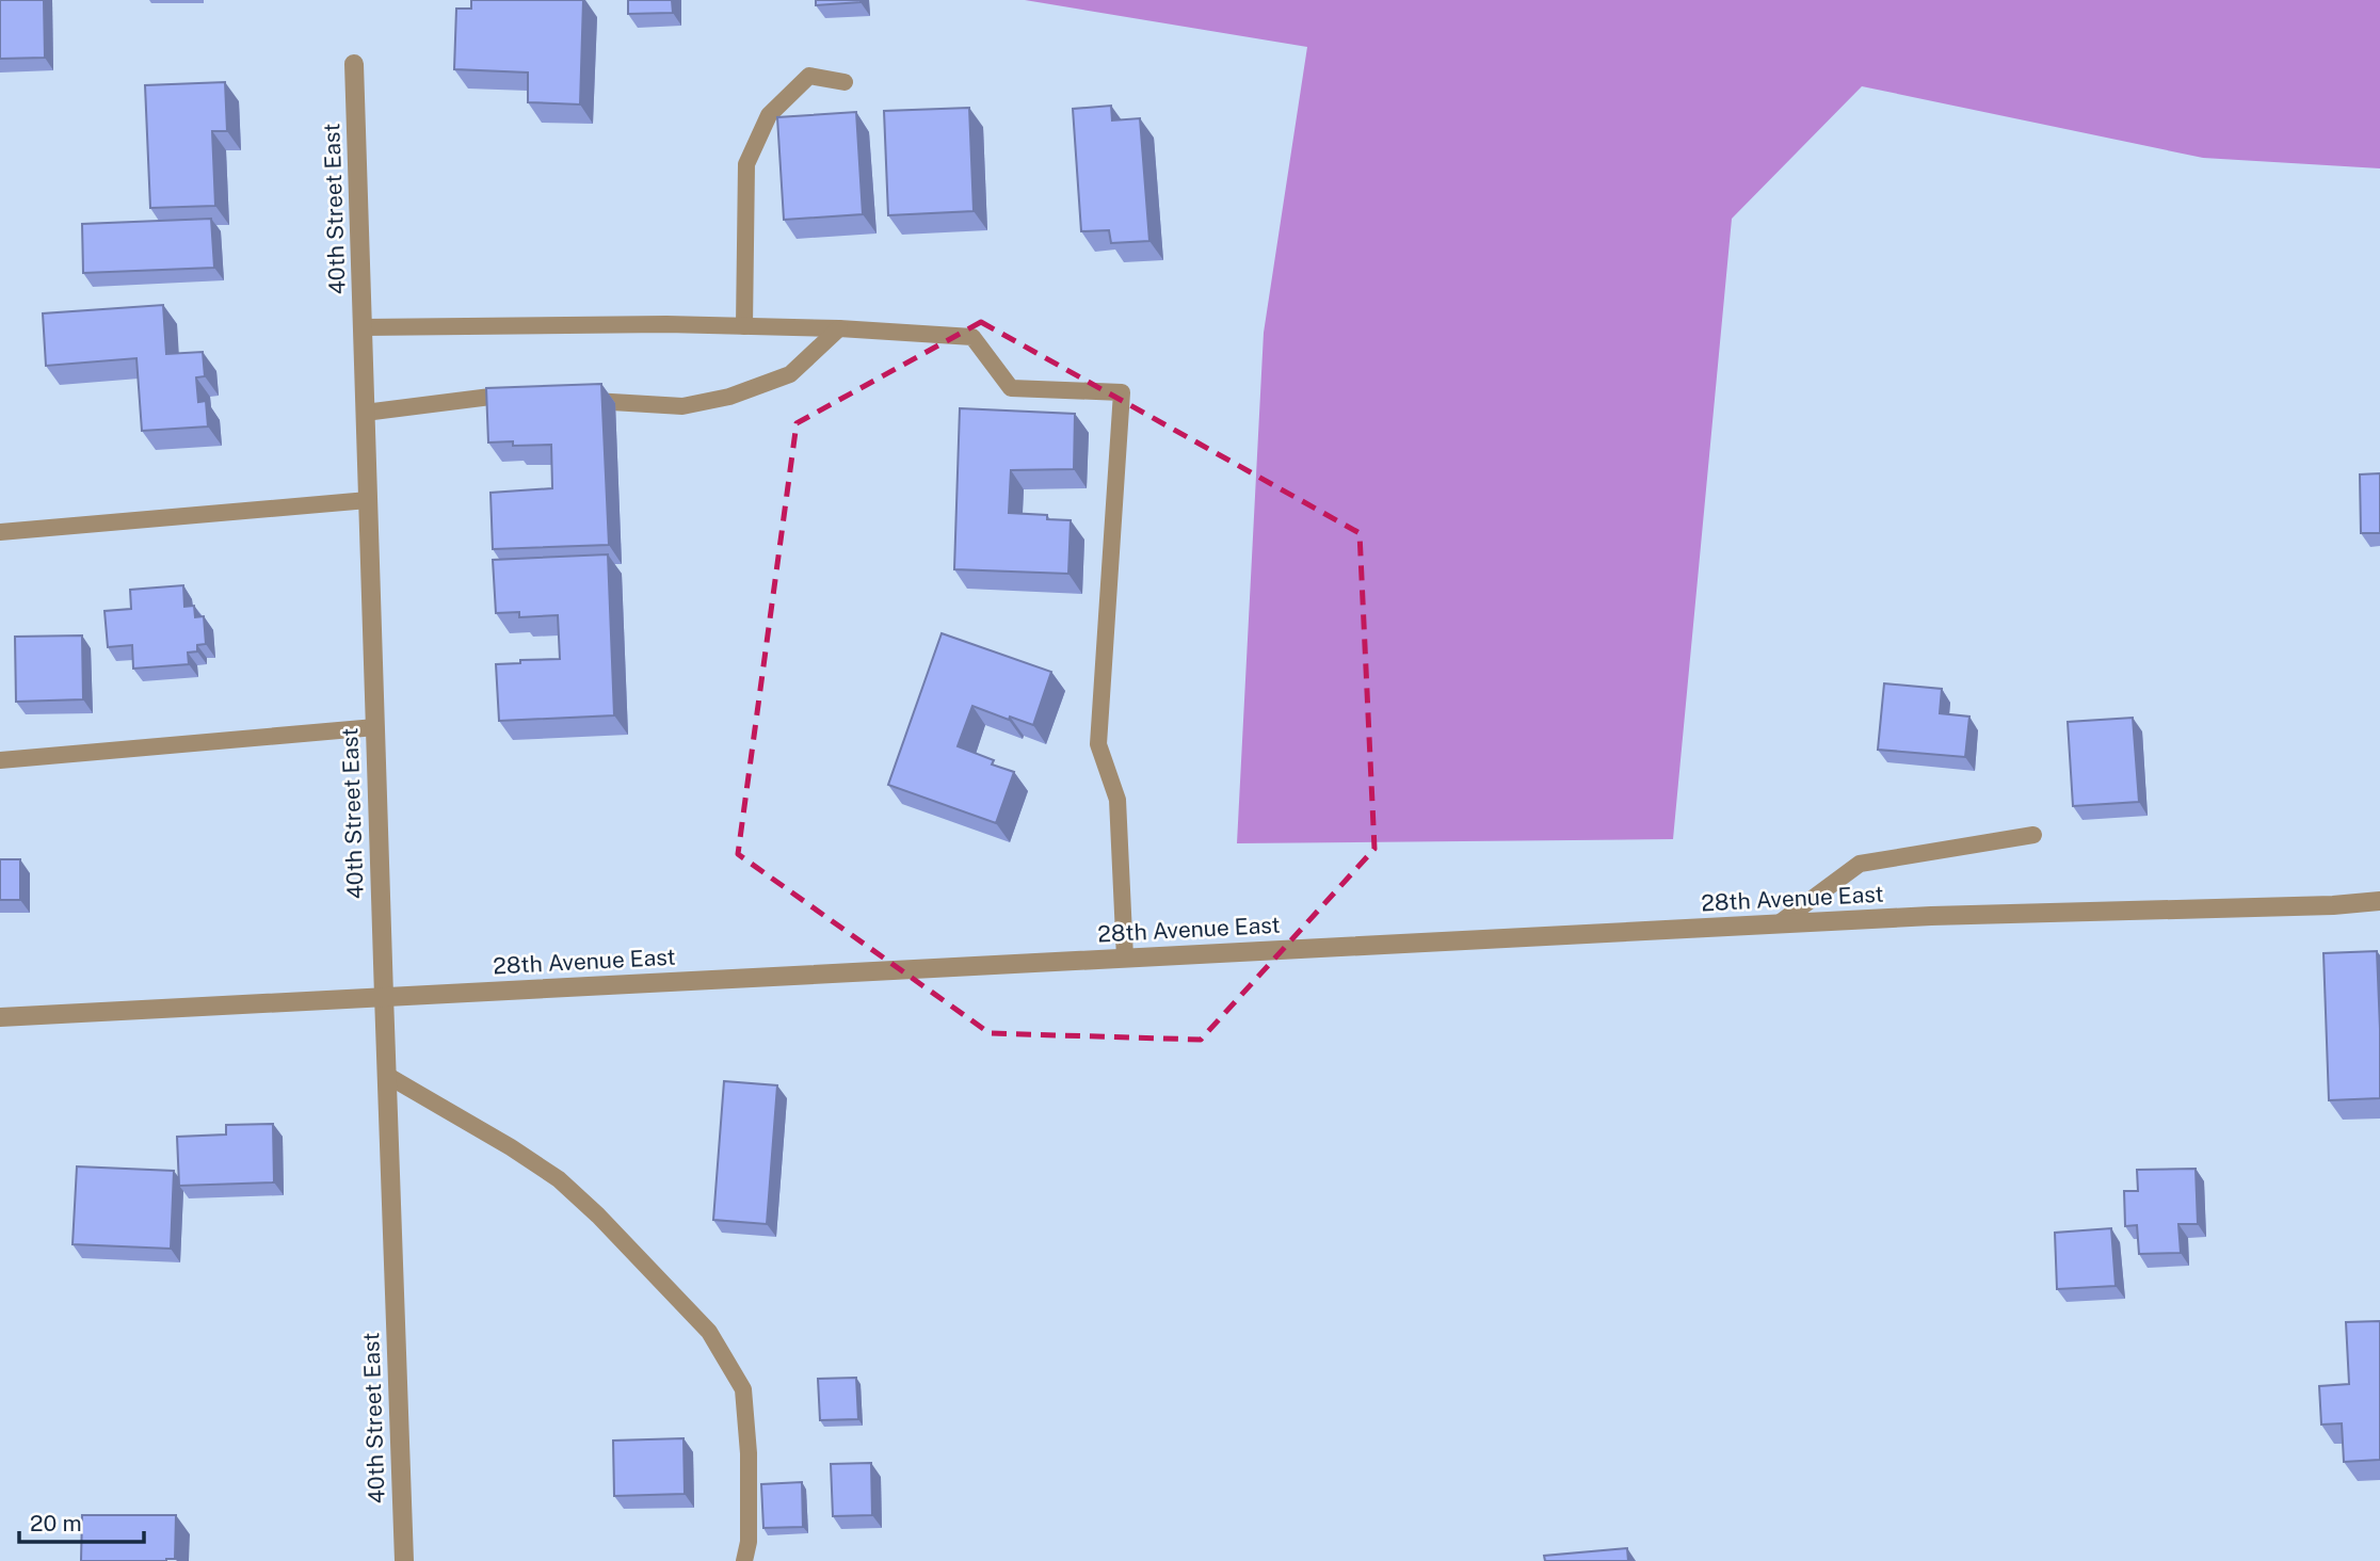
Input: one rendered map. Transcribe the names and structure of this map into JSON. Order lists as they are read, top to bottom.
{
  "streets": {
    "street": ["40th Street East", "28th Avenue East"]
  },
  "crossings": [
    ["40th Street East", "28th Avenue East"]
  ],
  "scale_bar": "20 m"
}
